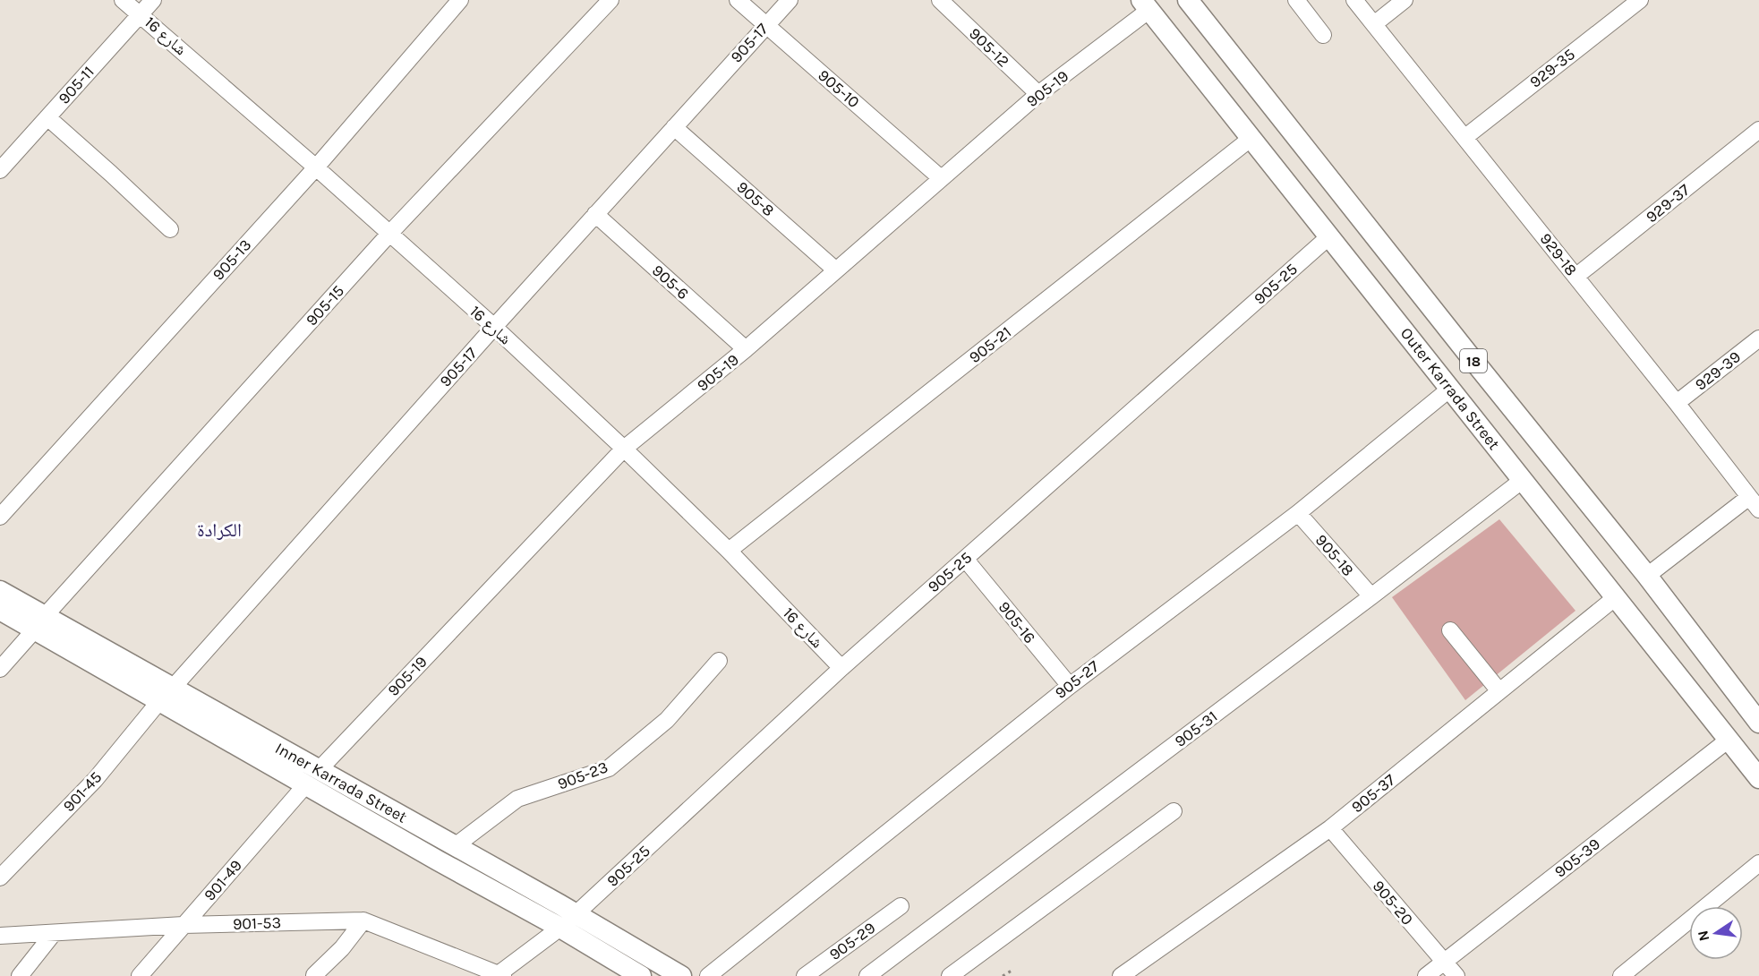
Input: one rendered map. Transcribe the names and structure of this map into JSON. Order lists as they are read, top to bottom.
{
  "streets": {
    "main road": ["18", "Outer Karrada Street", "Inner Karrada Street"],
    "street": [
      "شارع 16",
      "905-17",
      "905-12",
      "929-35",
      "905-11",
      "905-10",
      "905-19",
      "905-8",
      "929-37",
      "929-18",
      "905-13",
      "905-6",
      "905-25",
      "905-15",
      "905-21",
      "929-39",
      "905-18",
      "905-16",
      "905-27",
      "905-31",
      "905-23",
      "901-45",
      "905-37",
      "905-39",
      "901-49",
      "905-20",
      "901-53",
      "905-29"
    ]
  },
  "crossings": [
    ["شارع 16", "905-17"],
    ["شارع 16", "905-11"],
    ["شارع 16", "905-19"],
    ["شارع 16", "905-13"],
    ["شارع 16", "905-25"],
    ["شارع 16", "905-15"],
    ["شارع 16", "905-21"],
    ["905-17", "905-10"],
    ["905-17", "905-8"],
    ["905-17", "905-6"],
    ["905-17", "Inner Karrada Street"],
    ["905-17", "901-45"],
    ["905-12", "905-19"],
    ["929-35", "929-18"],
    ["905-10", "905-19"],
    ["905-19", "905-8"],
    ["905-19", "905-6"],
    ["905-19", "Outer Karrada Street"],
    ["905-19", "Inner Karrada Street"],
    ["905-19", "901-49"],
    ["929-37", "929-18"],
    ["929-18", "929-39"],
    ["905-25", "Outer Karrada Street"],
    ["905-25", "905-16"],
    ["905-25", "Inner Karrada Street"],
    ["905-15", "Inner Karrada Street"],
    ["905-21", "Outer Karrada Street"],
    ["Outer Karrada Street", "905-27"],
    ["Outer Karrada Street", "905-31"],
    ["Outer Karrada Street", "905-37"],
    ["Outer Karrada Street", "905-39"],
    ["905-18", "905-27"],
    ["905-18", "905-31"],
    ["905-16", "905-27"],
    ["905-23", "Inner Karrada Street"],
    ["Inner Karrada Street", "901-45"],
    ["Inner Karrada Street", "901-49"],
    ["905-37", "905-20"],
    ["905-39", "905-20"],
    ["901-49", "901-53"]
  ],
  "districts": ["الكرادة"],
  "north": "left"
}
